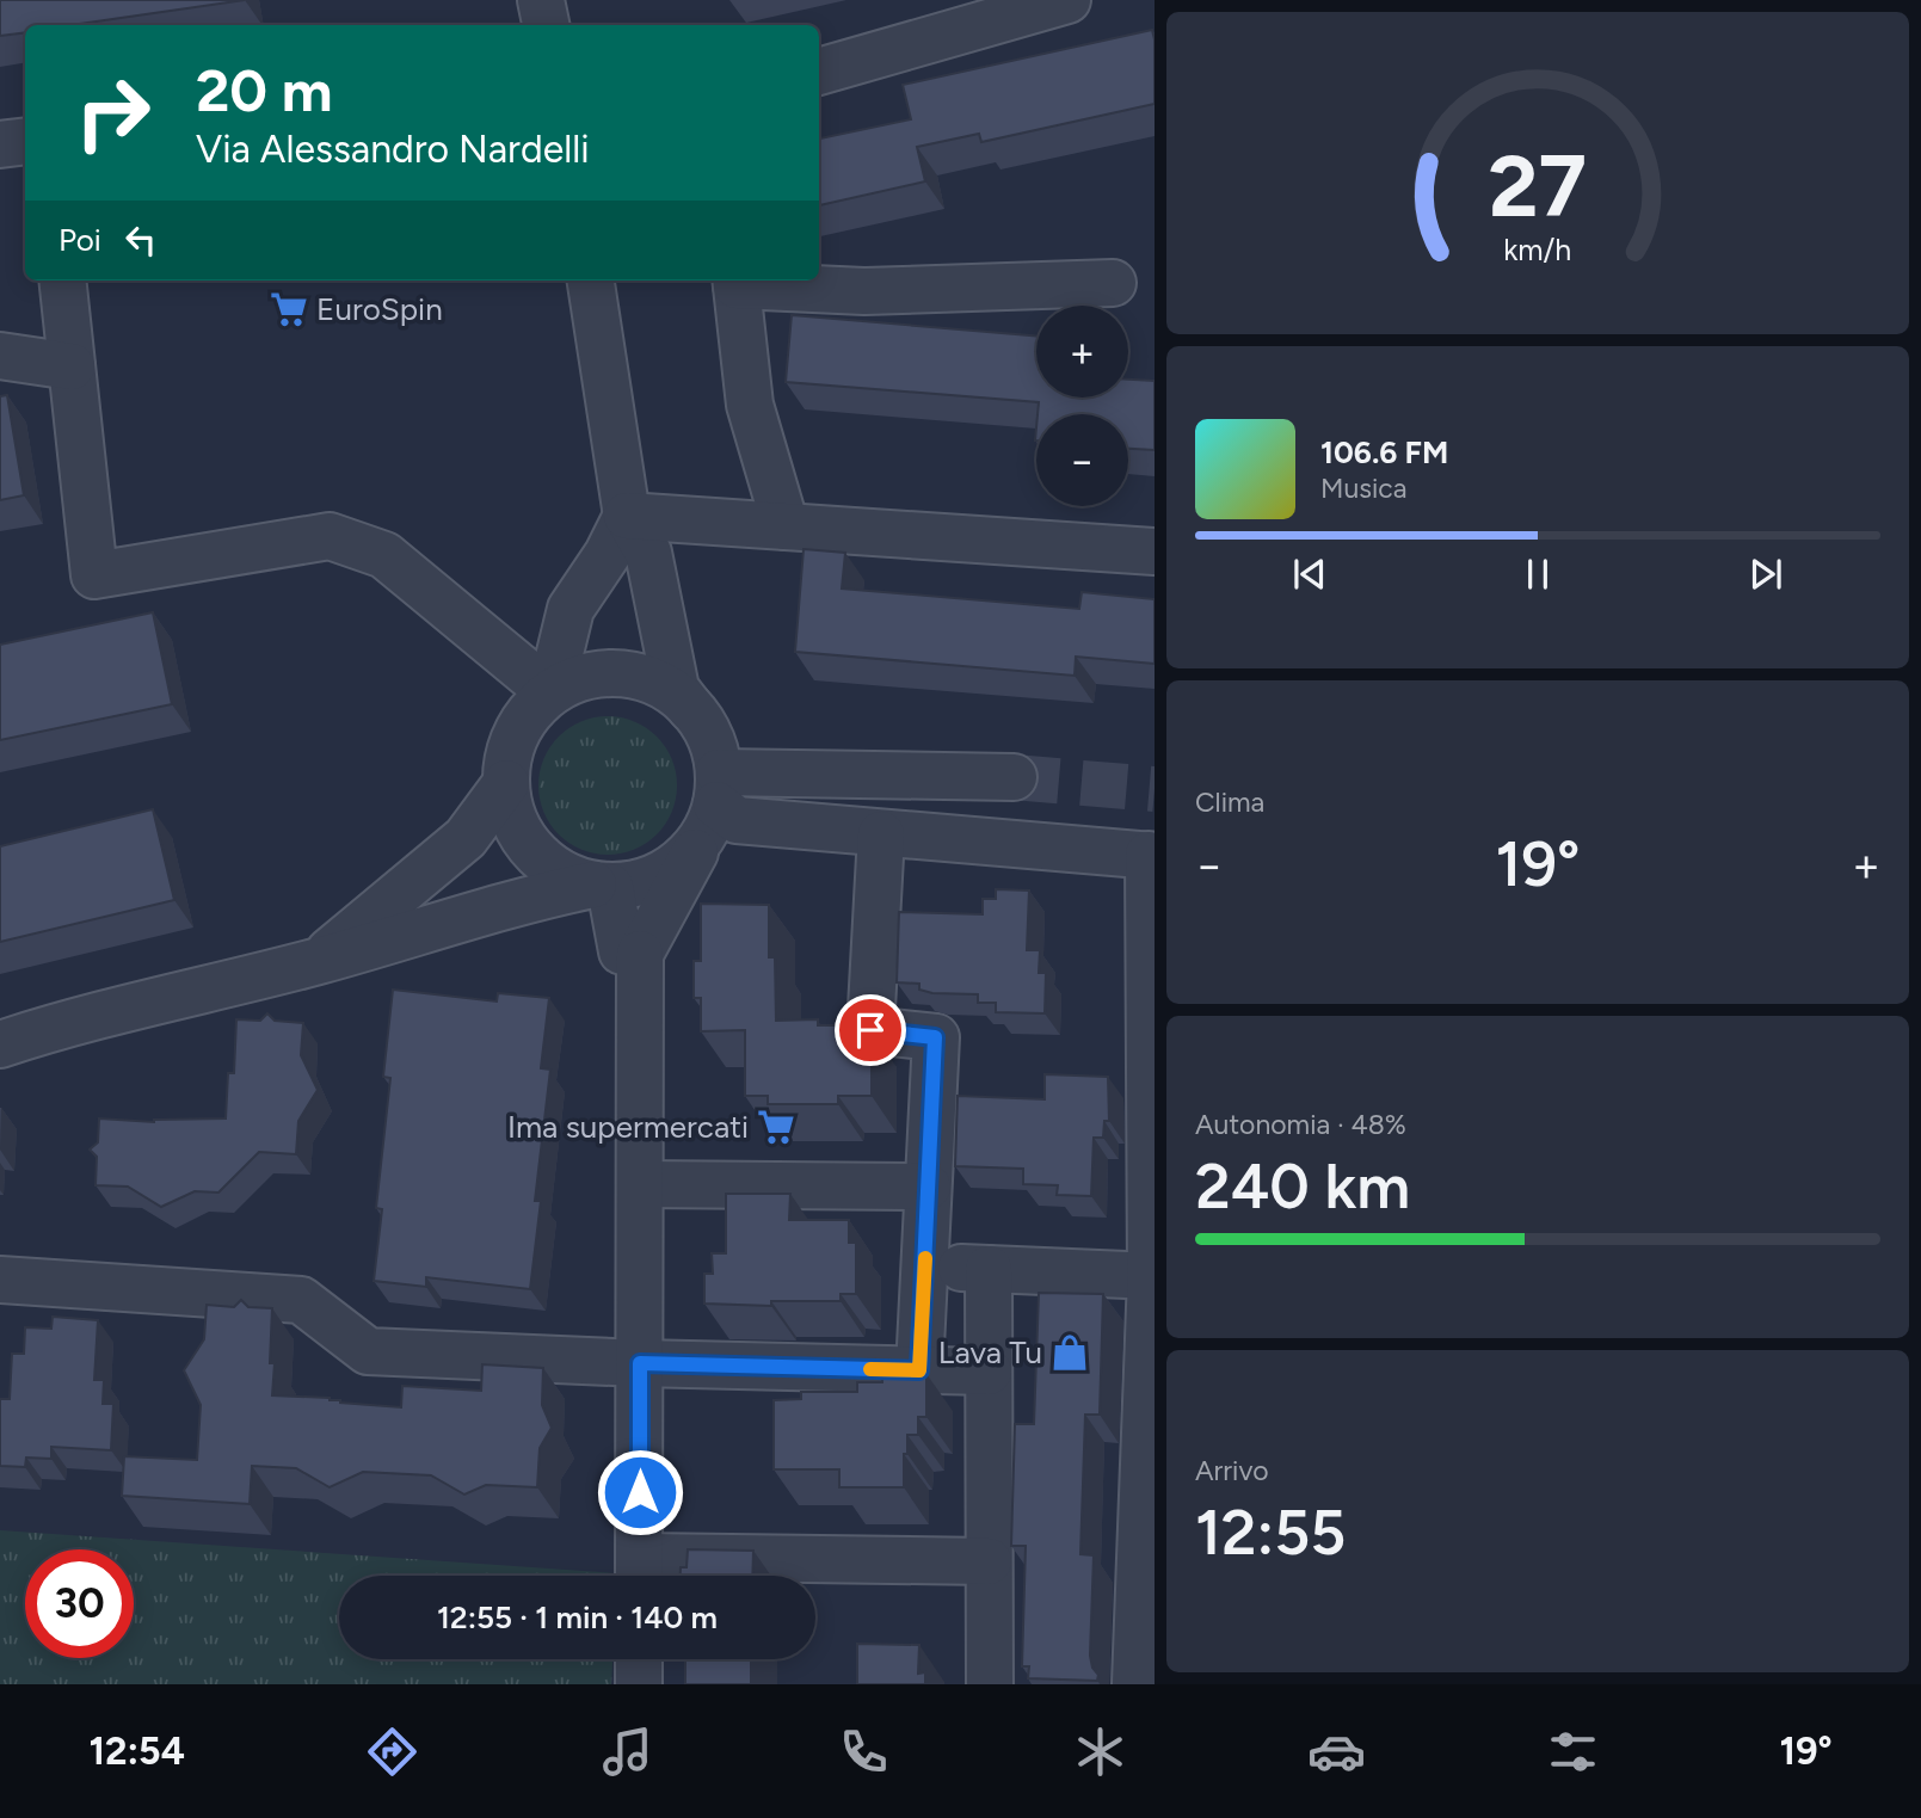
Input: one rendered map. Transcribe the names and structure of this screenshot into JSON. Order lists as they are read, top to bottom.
{
  "places": {
    "supermarket": ["EuroSpin", "Ima supermercati"],
    "shop": ["Lava Tu"]
  },
  "page": {
    "turn": ["20 m", "Via Alessandro Nardelli"],
    "then": "Poi",
    "map_buttons": ["+", "−"],
    "song": ["106.6 FM", "Musica"],
    "tile": [
      "Clima",
      ["Autonomia · 48%", "240 km"],
      ["Arrivo", "12:55"]
    ],
    "heat": ["−", "19°", "+"],
    "limit": "30",
    "trip": "12:55 · 1 min · 140 m",
    "tabs": ["12:54", "19°"],
    "gauge": ["27", "km/h"]
  }
}
